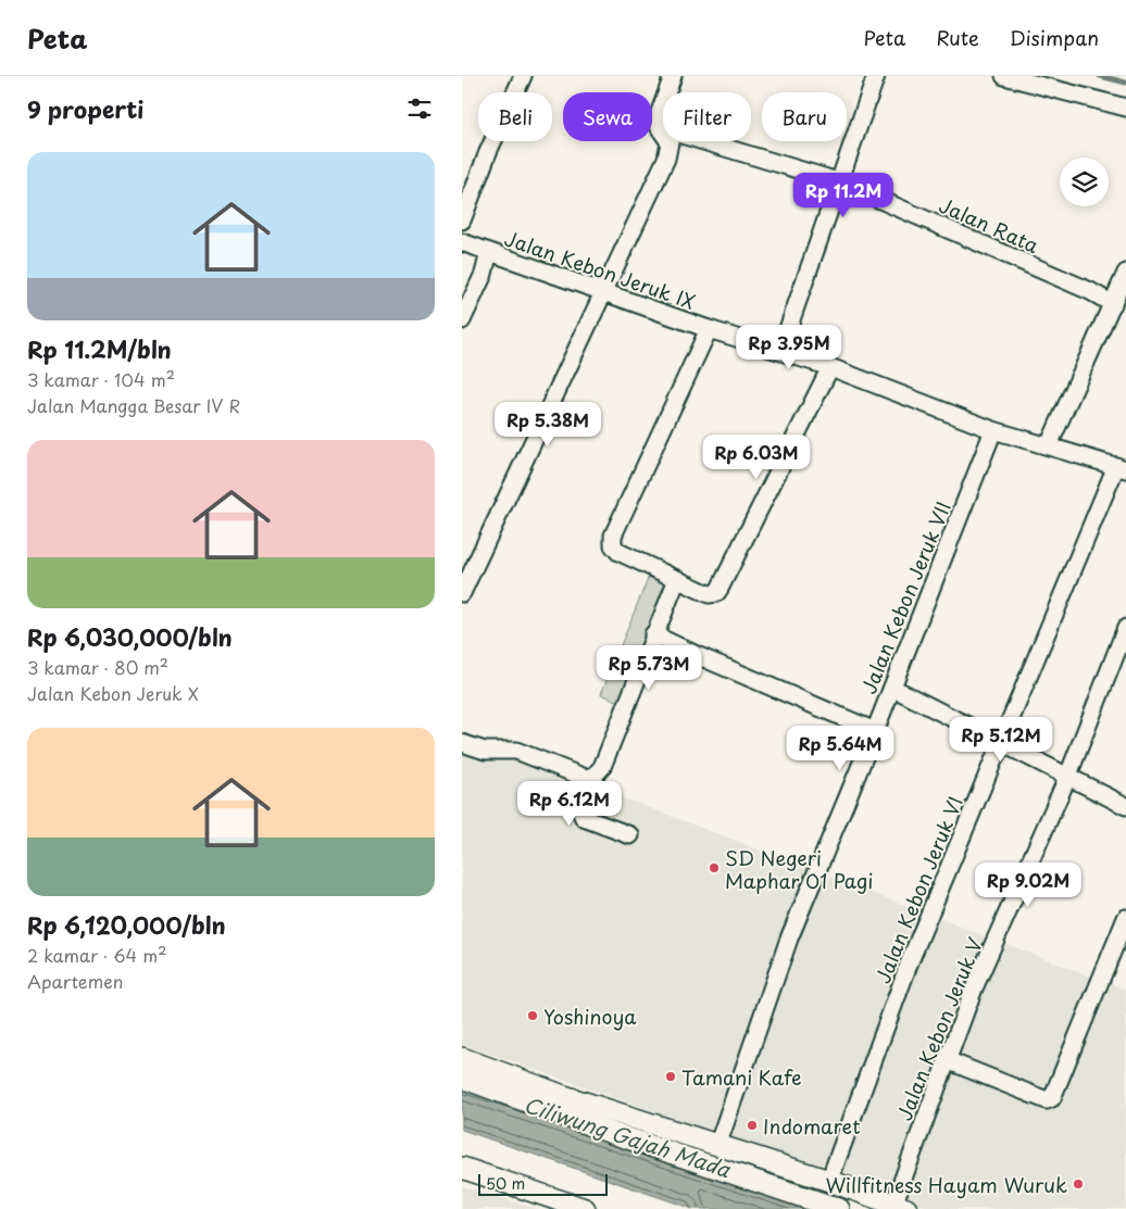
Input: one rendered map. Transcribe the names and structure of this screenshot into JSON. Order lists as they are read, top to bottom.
{
  "streets": {
    "street": [
      "Jalan Rata",
      "Jalan Kebon Jeruk IX",
      "Jalan Kebon Jeruk VII",
      "Jalan Kebon Jeruk VI",
      "Jalan Kebon Jeruk V"
    ]
  },
  "crossings": [
    ["Jalan Kebon Jeruk IX", "Jalan Kebon Jeruk VII"],
    ["Jalan Kebon Jeruk IX", "Jalan Kebon Jeruk VI"]
  ],
  "water": ["Ciliwung Gajah Mada"],
  "places": [
    "SD Negeri Maphar 01 Pagi",
    "Yoshinoya",
    "Tamani Kafe",
    "Indomaret",
    "Willfitness Hayam Wuruk"
  ],
  "scale_bar": "50 m",
  "page": {
    "header": "Peta",
    "nav": ["Peta", "Rute", "Disimpan"],
    "heading": "9 properti",
    "chip": [
      "Beli",
      "Sewa",
      "Filter",
      "Baru"
    ],
    "list": [
      {
        "name": "Rp 11.2M/bln",
        "note": "3 kamar · 104 m² · Jalan Mangga Besar IV R"
      },
      {
        "name": "Rp 6,030,000/bln",
        "note": "3 kamar · 80 m² · Jalan Kebon Jeruk X"
      },
      {
        "name": "Rp 6,120,000/bln",
        "note": "2 kamar · 64 m² · Apartemen"
      }
    ],
    "price": [
      "Rp 11.2M",
      "Rp 3.95M",
      "Rp 5.38M",
      "Rp 6.03M",
      "Rp 5.73M",
      "Rp 5.12M",
      "Rp 5.64M",
      "Rp 6.12M",
      "Rp 9.02M"
    ],
    "scale": "50 m"
  }
}
